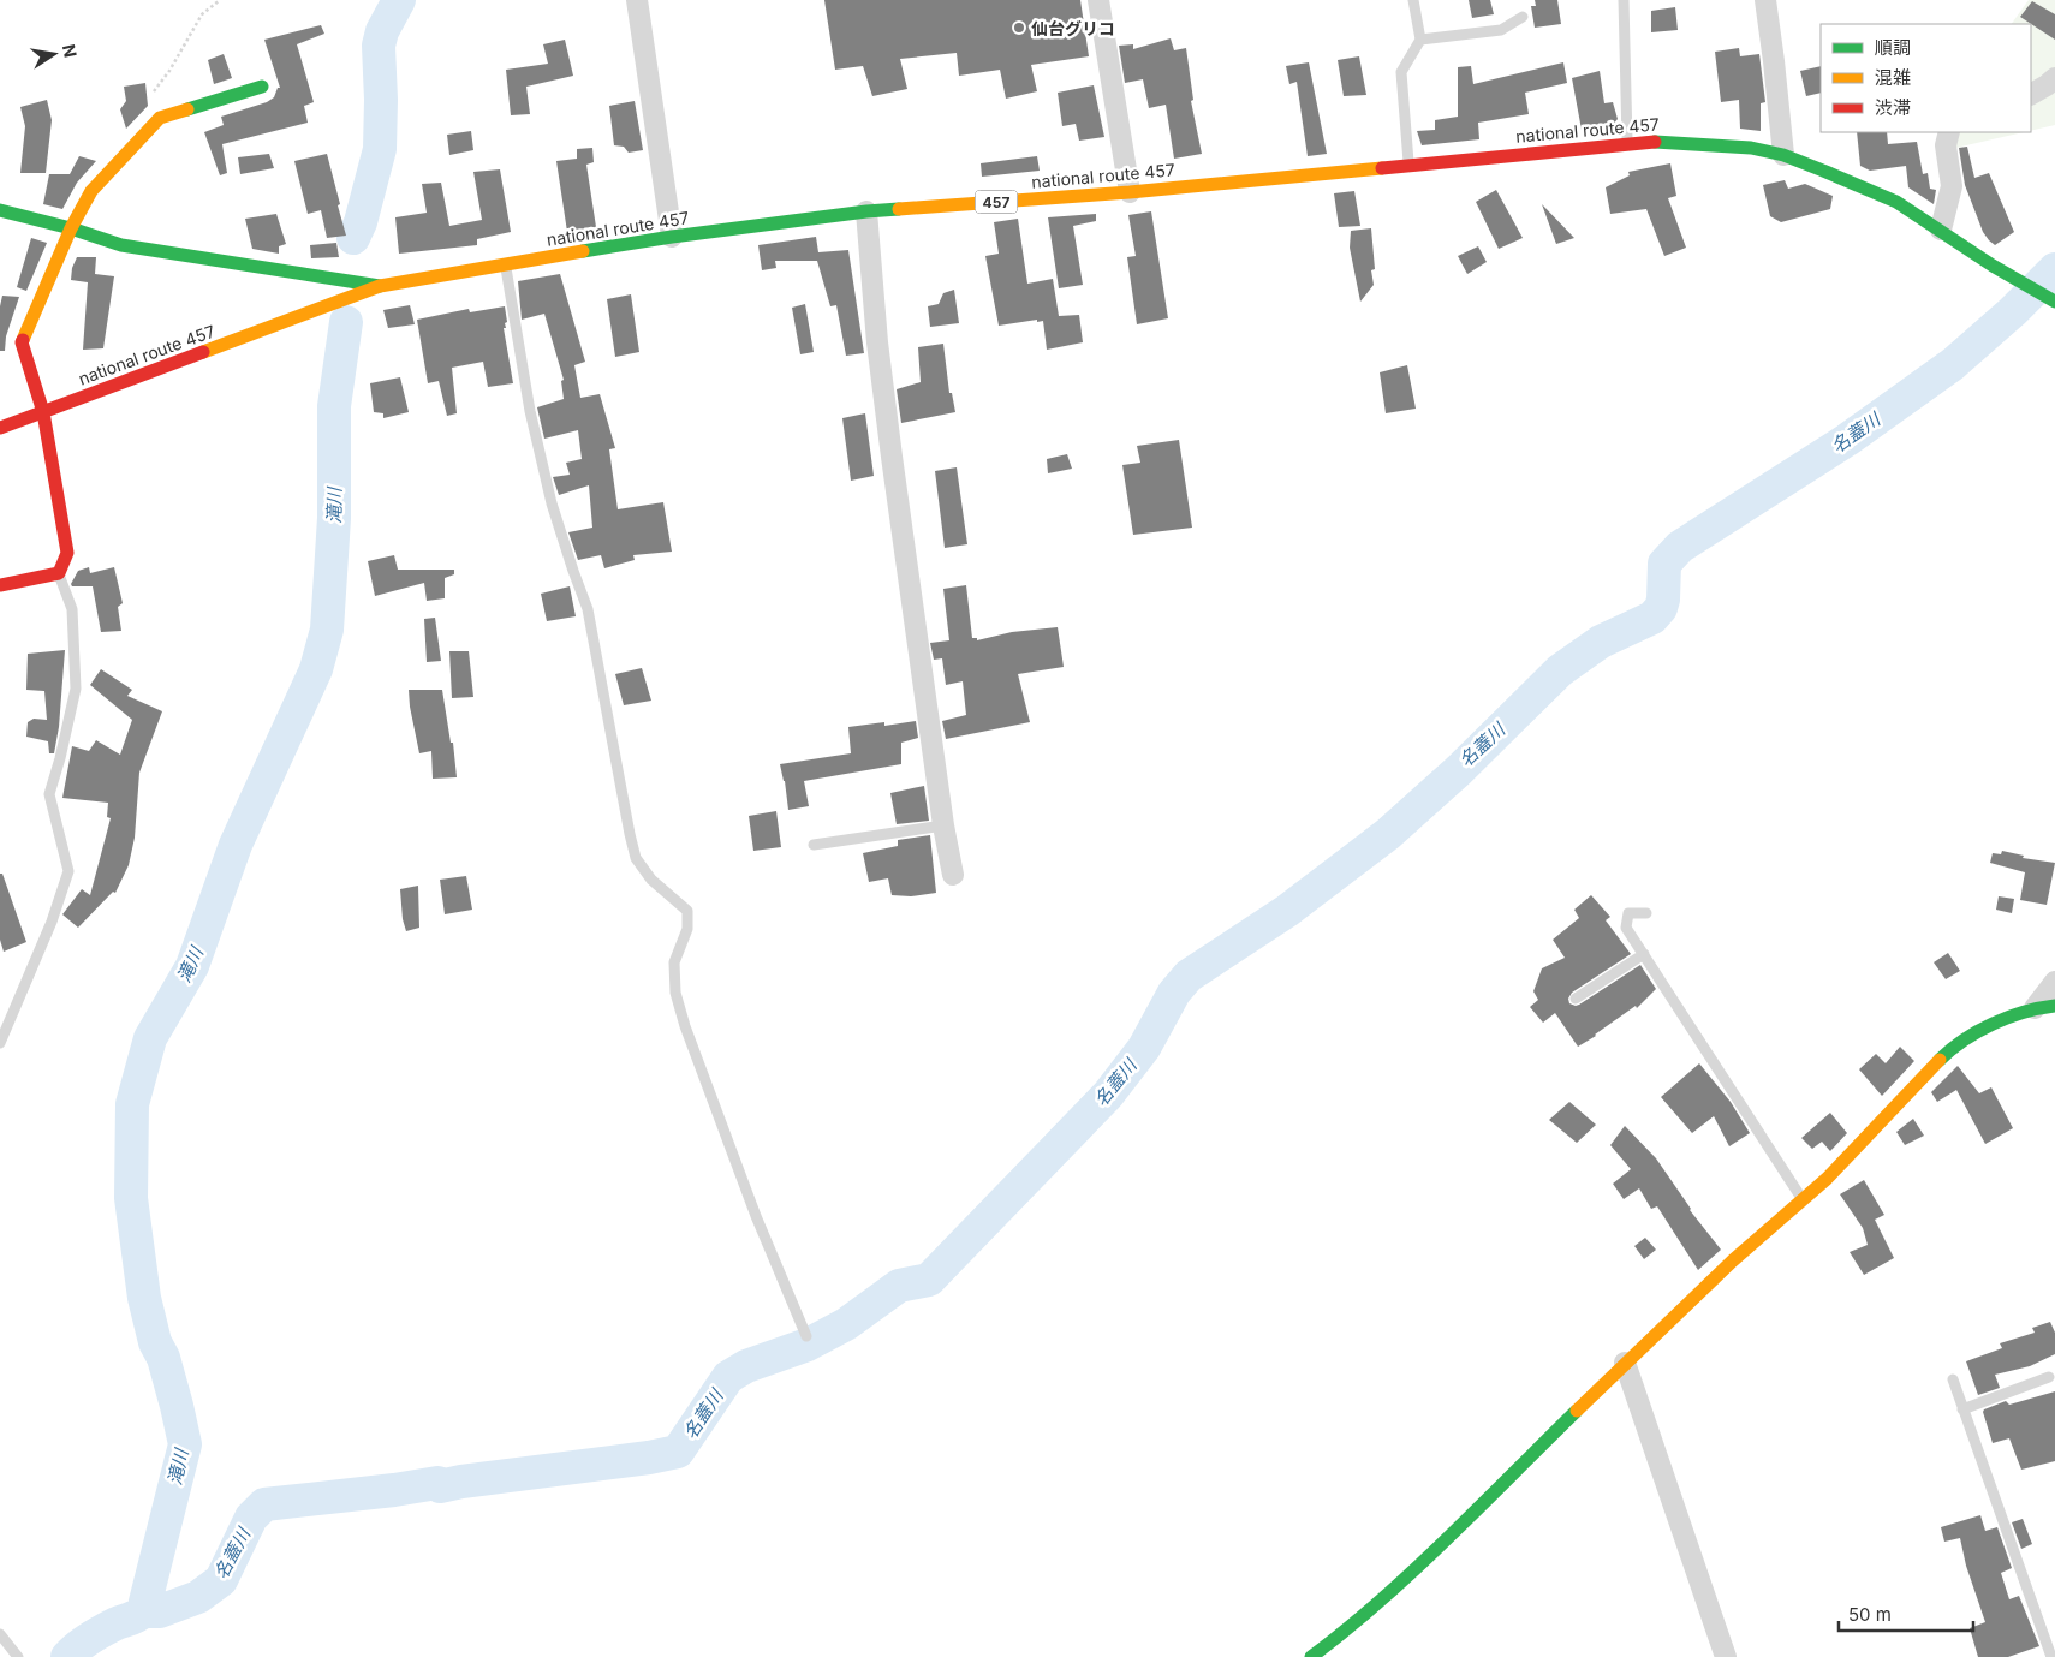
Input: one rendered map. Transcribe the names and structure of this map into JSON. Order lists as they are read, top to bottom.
{
  "streets": {
    "main road": ["national route 457", "457"]
  },
  "water": ["名蓋川", "滝川"],
  "places": ["仙台グリコ"],
  "legend": ["順調", "混雑", "渋滞"],
  "scale_bar": "50 m",
  "north": "right"
}
